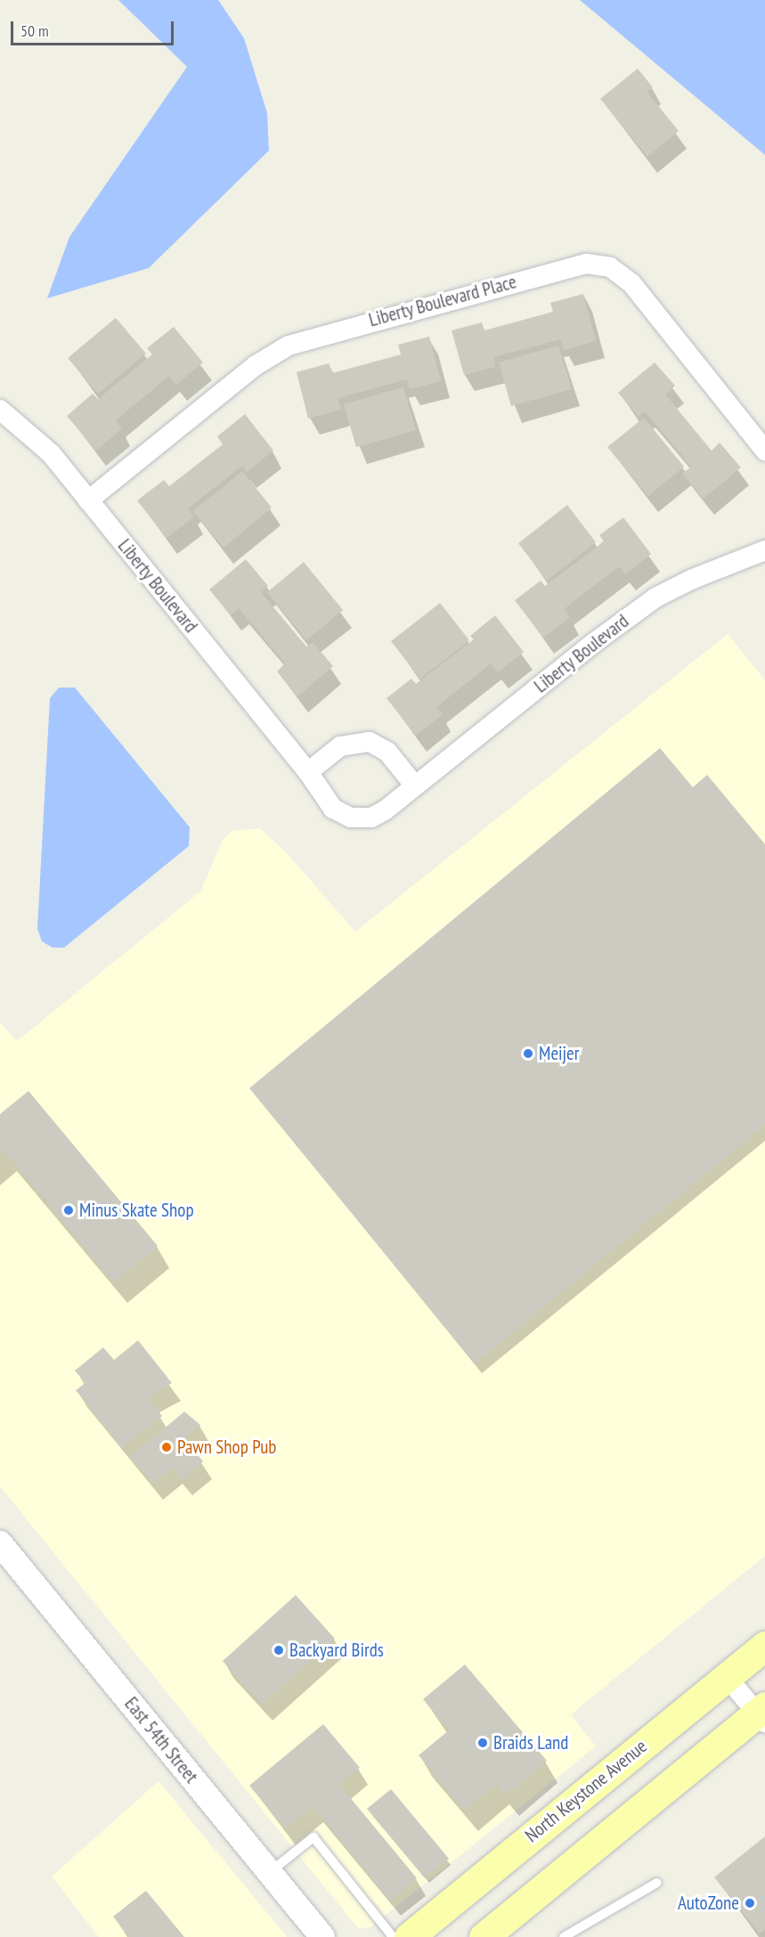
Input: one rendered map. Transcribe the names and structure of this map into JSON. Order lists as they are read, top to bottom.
{
  "streets": {
    "main road": ["North Keystone Avenue"],
    "street": ["Liberty Boulevard Place", "Liberty Boulevard", "East 54th Street"]
  },
  "crossings": [
    ["Liberty Boulevard Place", "Liberty Boulevard"]
  ],
  "places": [
    "Meijer",
    "Minus Skate Shop",
    "Pawn Shop Pub",
    "Backyard Birds",
    "Braids Land",
    "AutoZone"
  ],
  "scale_bar": "50 m"
}
